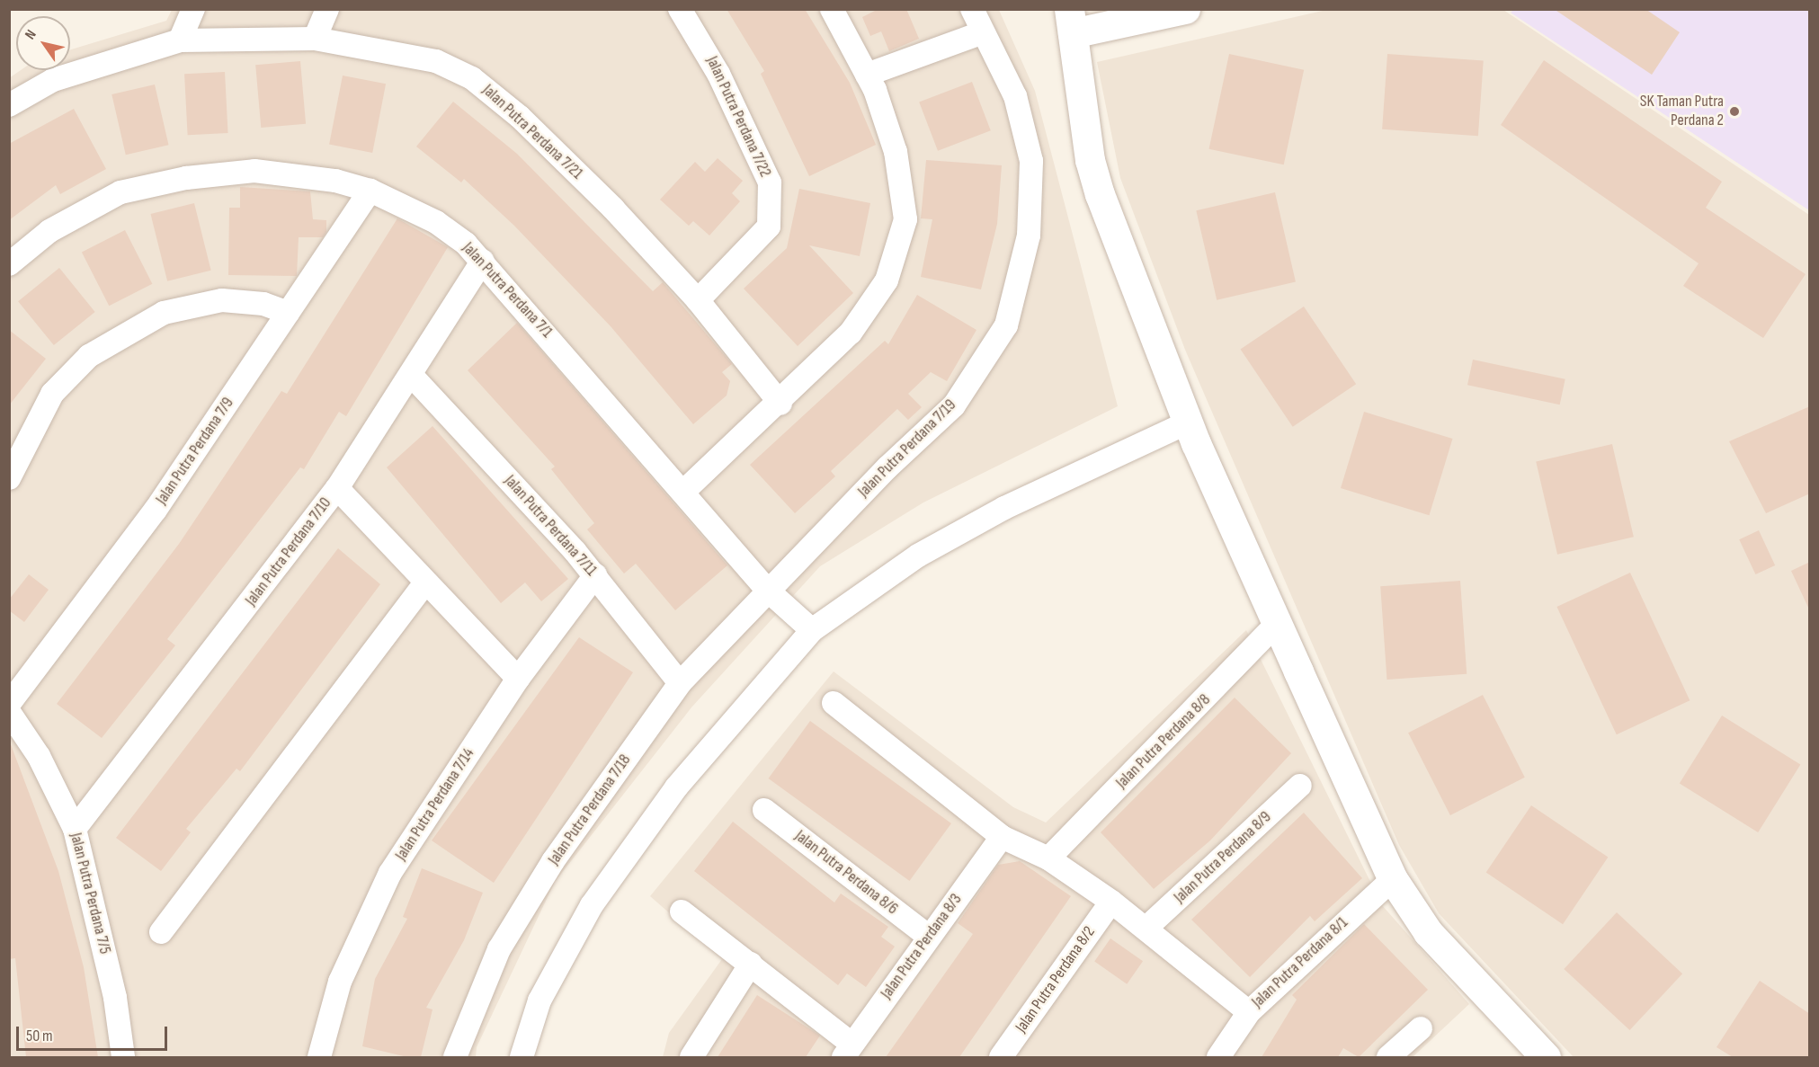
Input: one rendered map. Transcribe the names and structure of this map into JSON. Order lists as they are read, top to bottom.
{
  "streets": {
    "street": [
      "Jalan Putra Perdana 7/22",
      "Jalan Putra Perdana 7/21",
      "Jalan Putra Perdana 7/1",
      "Jalan Putra Perdana 7/19",
      "Jalan Putra Perdana 7/9",
      "Jalan Putra Perdana 7/11",
      "Jalan Putra Perdana 7/10",
      "Jalan Putra Perdana 8/8",
      "Jalan Putra Perdana 7/14",
      "Jalan Putra Perdana 7/18",
      "Jalan Putra Perdana 8/9",
      "Jalan Putra Perdana 8/6",
      "Jalan Putra Perdana 7/5",
      "Jalan Putra Perdana 8/3",
      "Jalan Putra Perdana 8/1",
      "Jalan Putra Perdana 8/2"
    ]
  },
  "crossings": [
    ["Jalan Putra Perdana 7/22", "Jalan Putra Perdana 7/21"],
    ["Jalan Putra Perdana 7/1", "Jalan Putra Perdana 7/19"],
    ["Jalan Putra Perdana 7/1", "Jalan Putra Perdana 7/9"],
    ["Jalan Putra Perdana 7/1", "Jalan Putra Perdana 7/10"],
    ["Jalan Putra Perdana 7/1", "Jalan Putra Perdana 7/18"],
    ["Jalan Putra Perdana 7/19", "Jalan Putra Perdana 7/18"],
    ["Jalan Putra Perdana 7/11", "Jalan Putra Perdana 7/10"],
    ["Jalan Putra Perdana 7/11", "Jalan Putra Perdana 7/14"],
    ["Jalan Putra Perdana 7/11", "Jalan Putra Perdana 7/18"],
    ["Jalan Putra Perdana 7/10", "Jalan Putra Perdana 7/5"],
    ["Jalan Putra Perdana 8/6", "Jalan Putra Perdana 8/3"]
  ],
  "places": ["SK Taman Putra Perdana 2"],
  "scale_bar": "50 m",
  "north": "top left"
}
